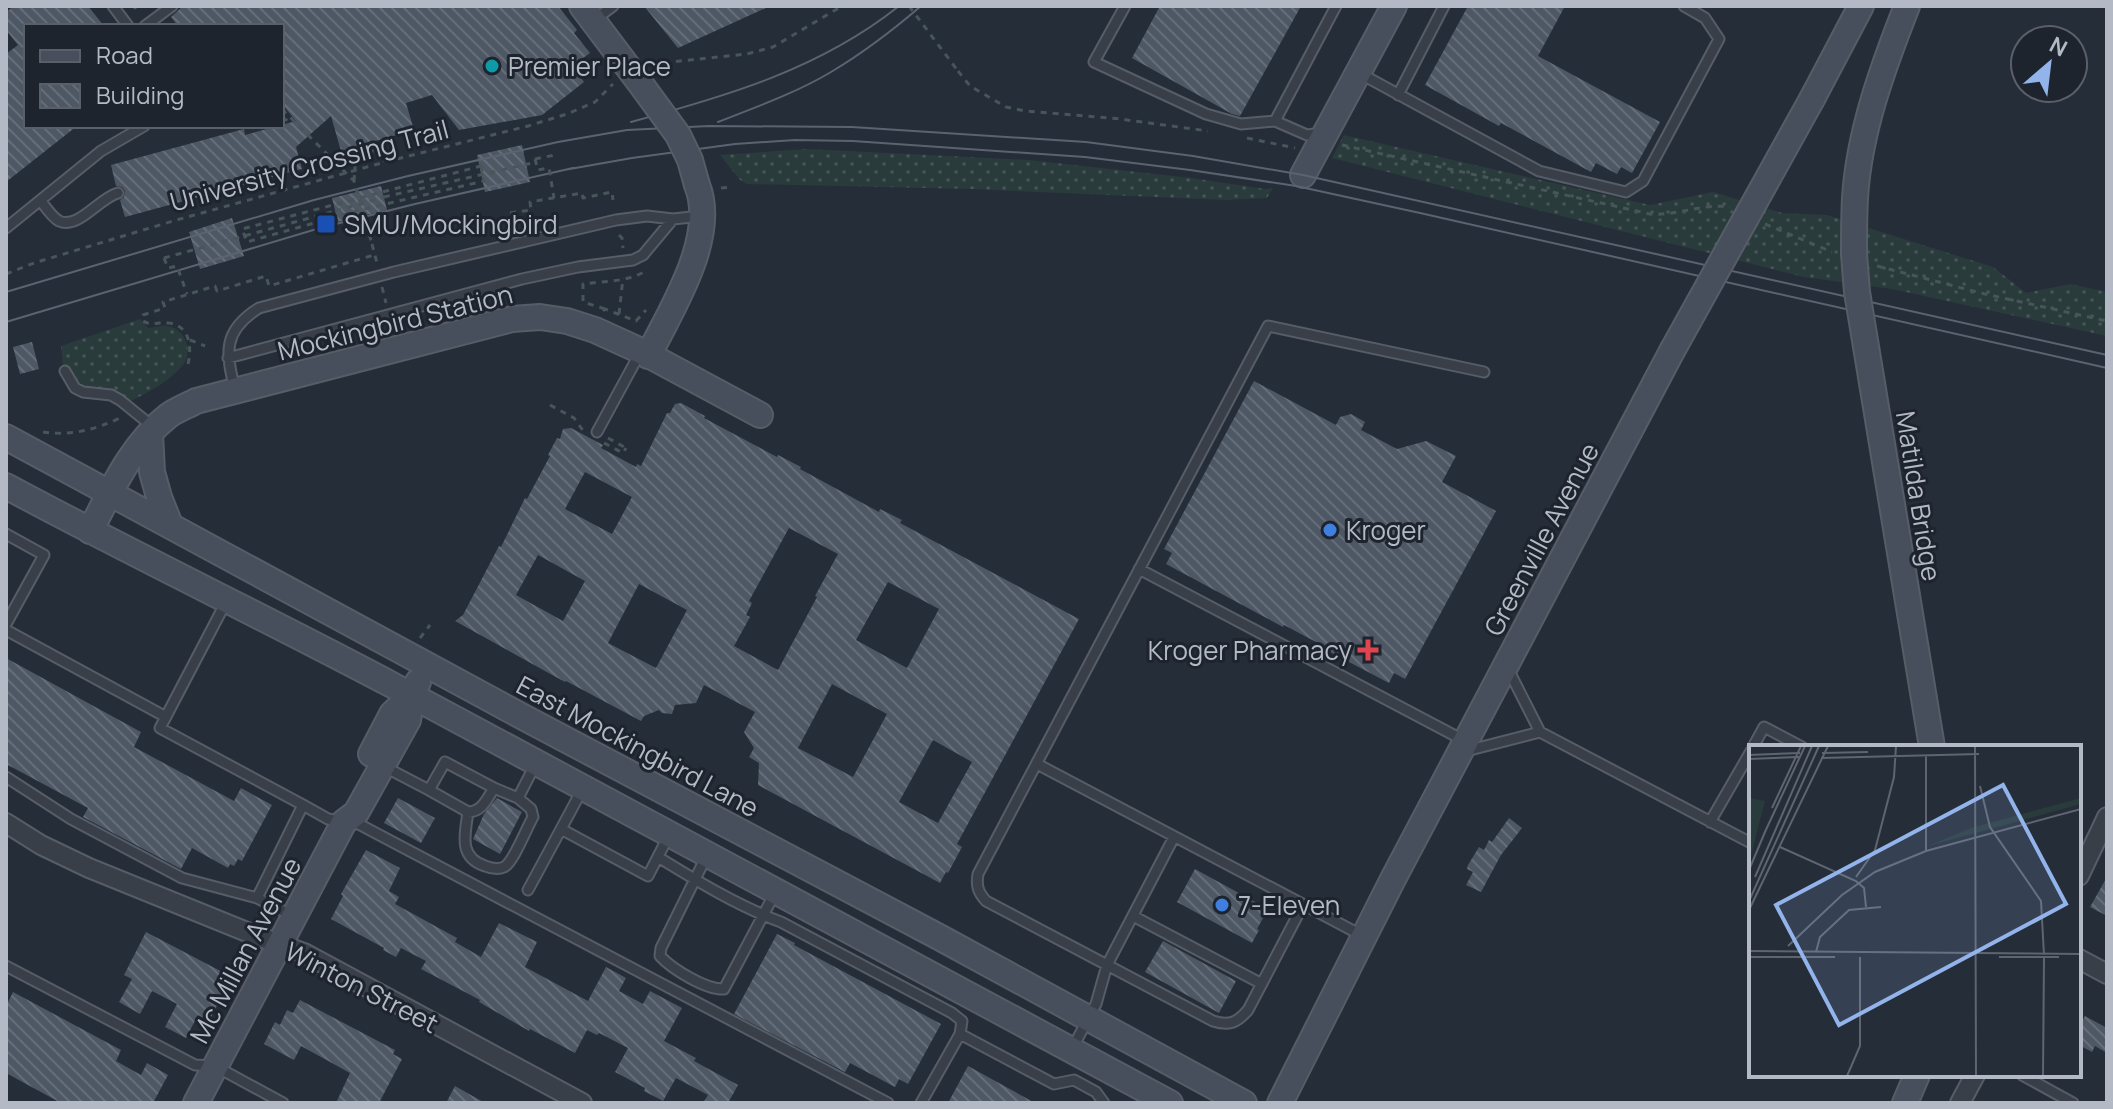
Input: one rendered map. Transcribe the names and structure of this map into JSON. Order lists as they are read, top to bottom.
{
  "streets": {
    "main road": [
      "Mockingbird Station",
      "Matilda Bridge",
      "Greenville Avenue",
      "East Mockingbird Lane",
      "Mc Millan Avenue"
    ],
    "street": ["Winton Street"],
    "path": ["University Crossing Trail"]
  },
  "crossings": [
    ["Mockingbird Station", "East Mockingbird Lane"],
    ["East Mockingbird Lane", "Mc Millan Avenue"],
    ["Mc Millan Avenue", "Winton Street"]
  ],
  "places": {
    "other": ["Premier Place", "Kroger", "7-Eleven"],
    "transit": ["SMU/Mockingbird"],
    "health": ["Kroger Pharmacy"]
  },
  "legend": ["Road", "Building"],
  "north": "top right"
}
